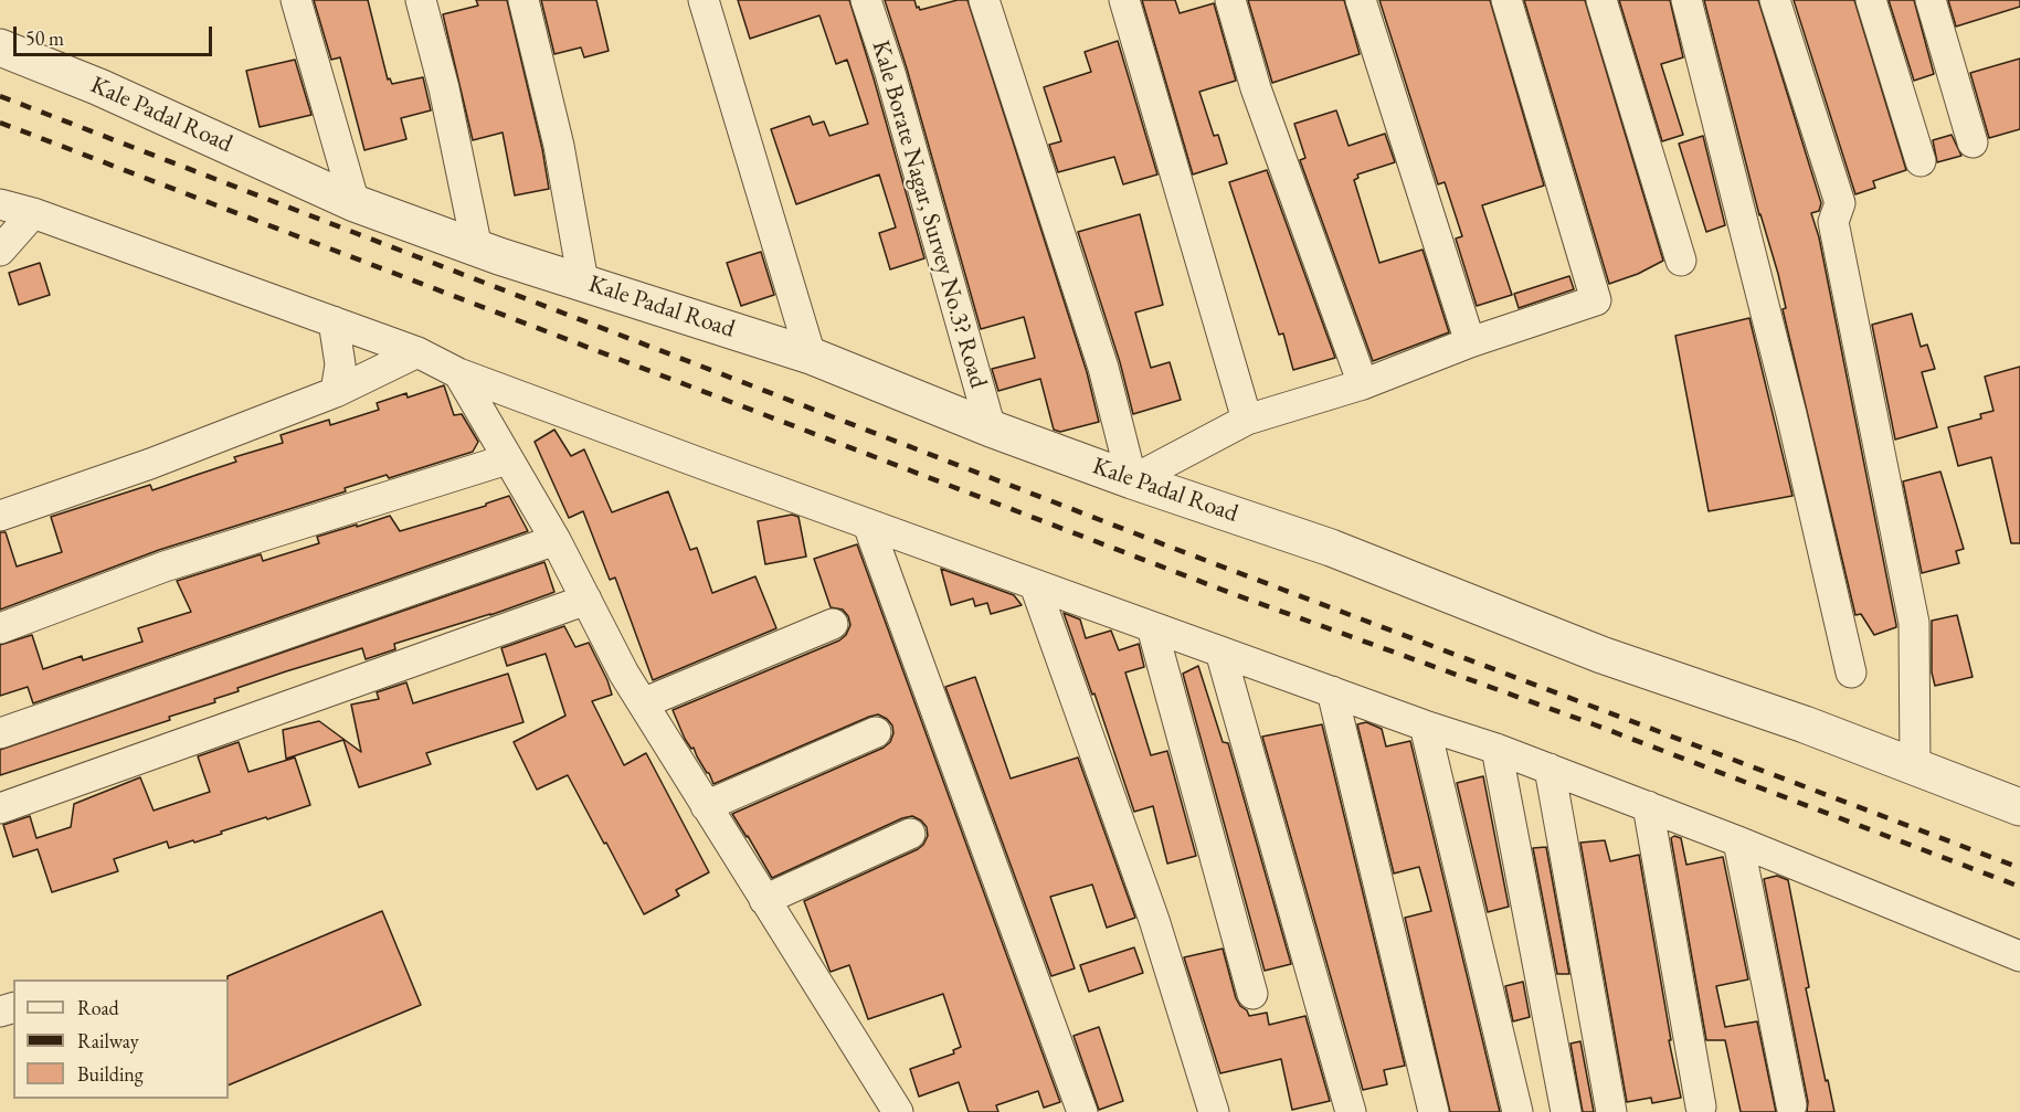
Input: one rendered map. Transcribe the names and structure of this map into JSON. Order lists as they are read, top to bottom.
{
  "streets": {
    "street": ["Kale Padal Road", "Kale Borate Nagar, Survey No.3? Road"]
  },
  "crossings": [
    ["Kale Padal Road", "Kale Borate Nagar, Survey No.3? Road"]
  ],
  "legend": ["Road", "Railway", "Building"],
  "scale_bar": "50 m"
}
